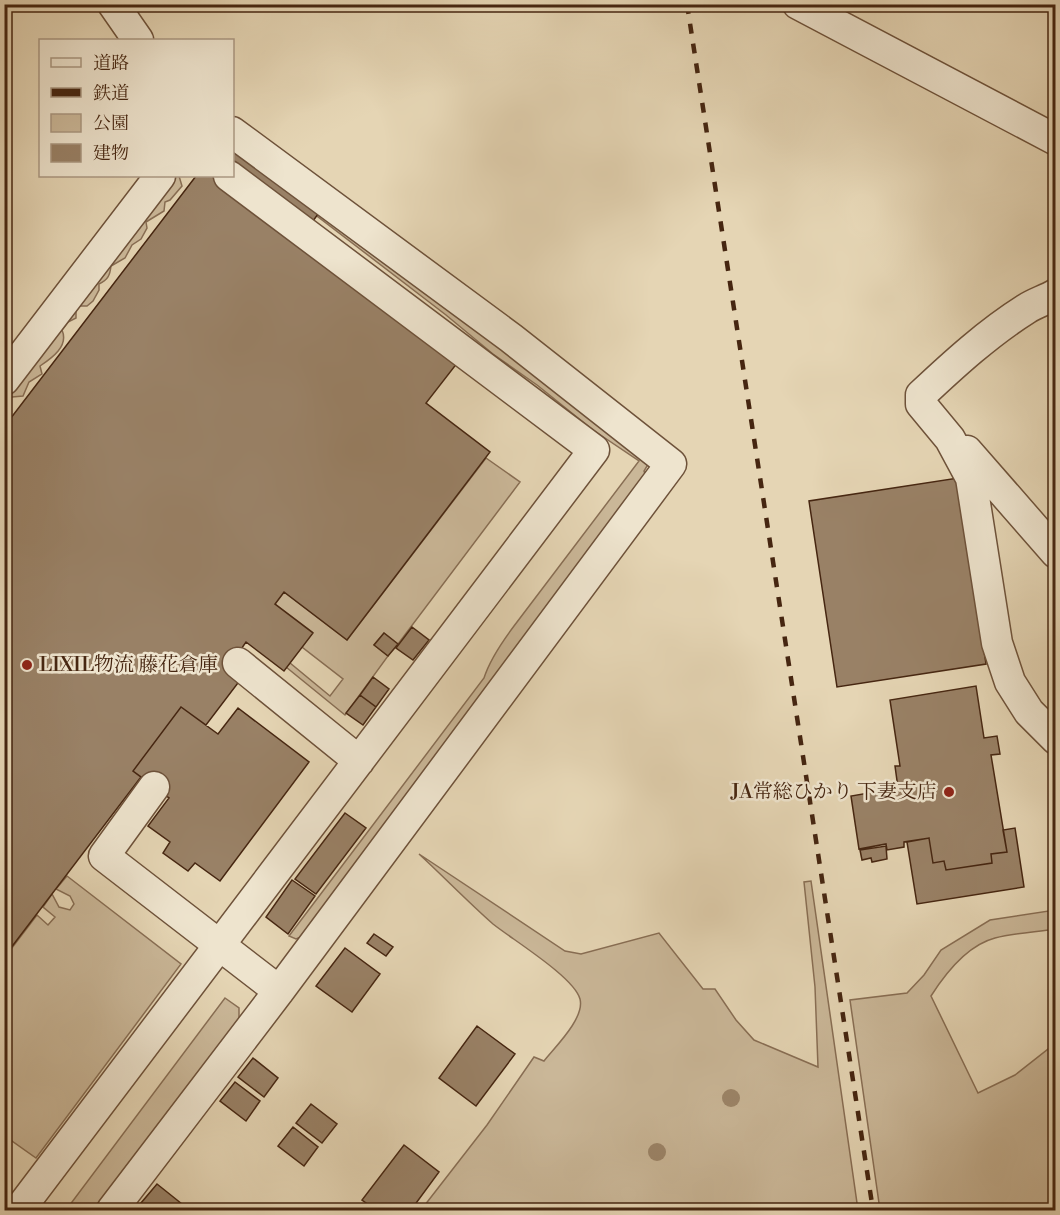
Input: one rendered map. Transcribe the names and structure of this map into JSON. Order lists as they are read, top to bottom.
{
  "places": ["LIXIL物流 藤花倉庫", "JA常総ひかり 下妻支店"],
  "legend": [
    "道路",
    "鉄道",
    "公園",
    "建物"
  ]
}
